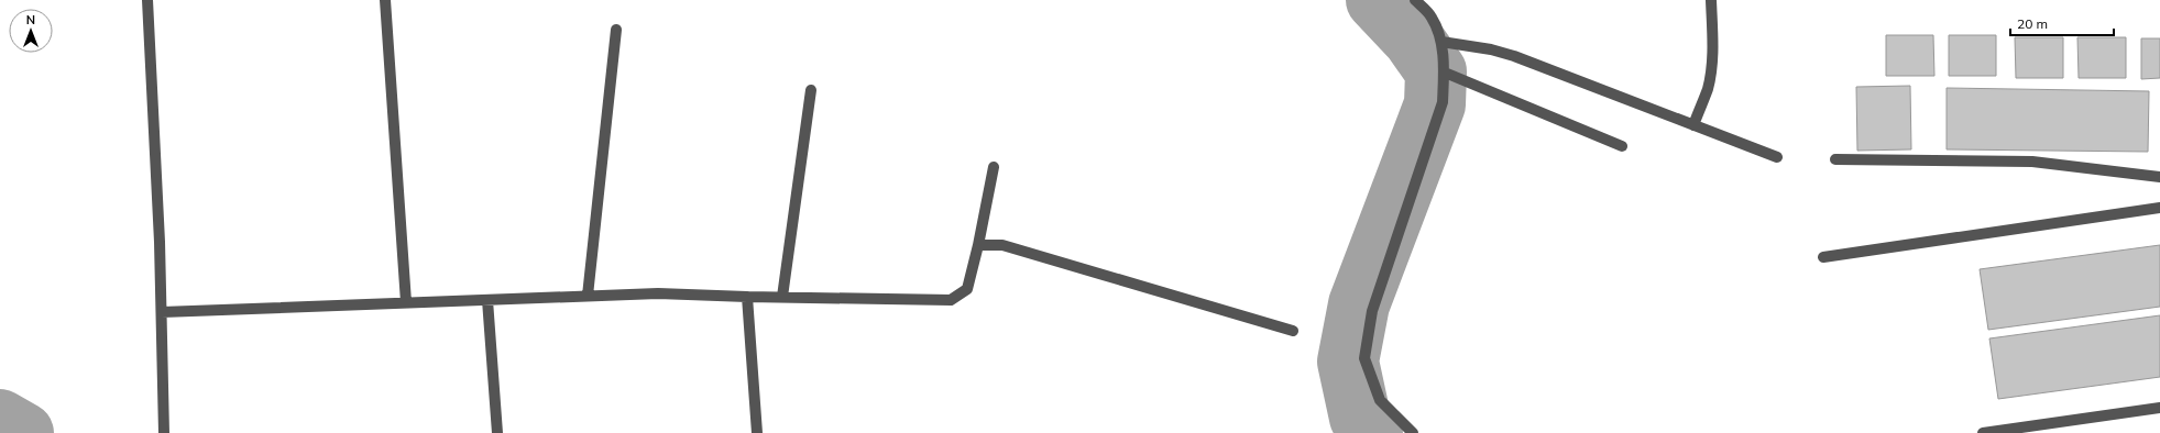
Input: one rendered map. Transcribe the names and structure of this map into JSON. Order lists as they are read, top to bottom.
{
  "scale_bar": "20 m",
  "north": "top"
}
